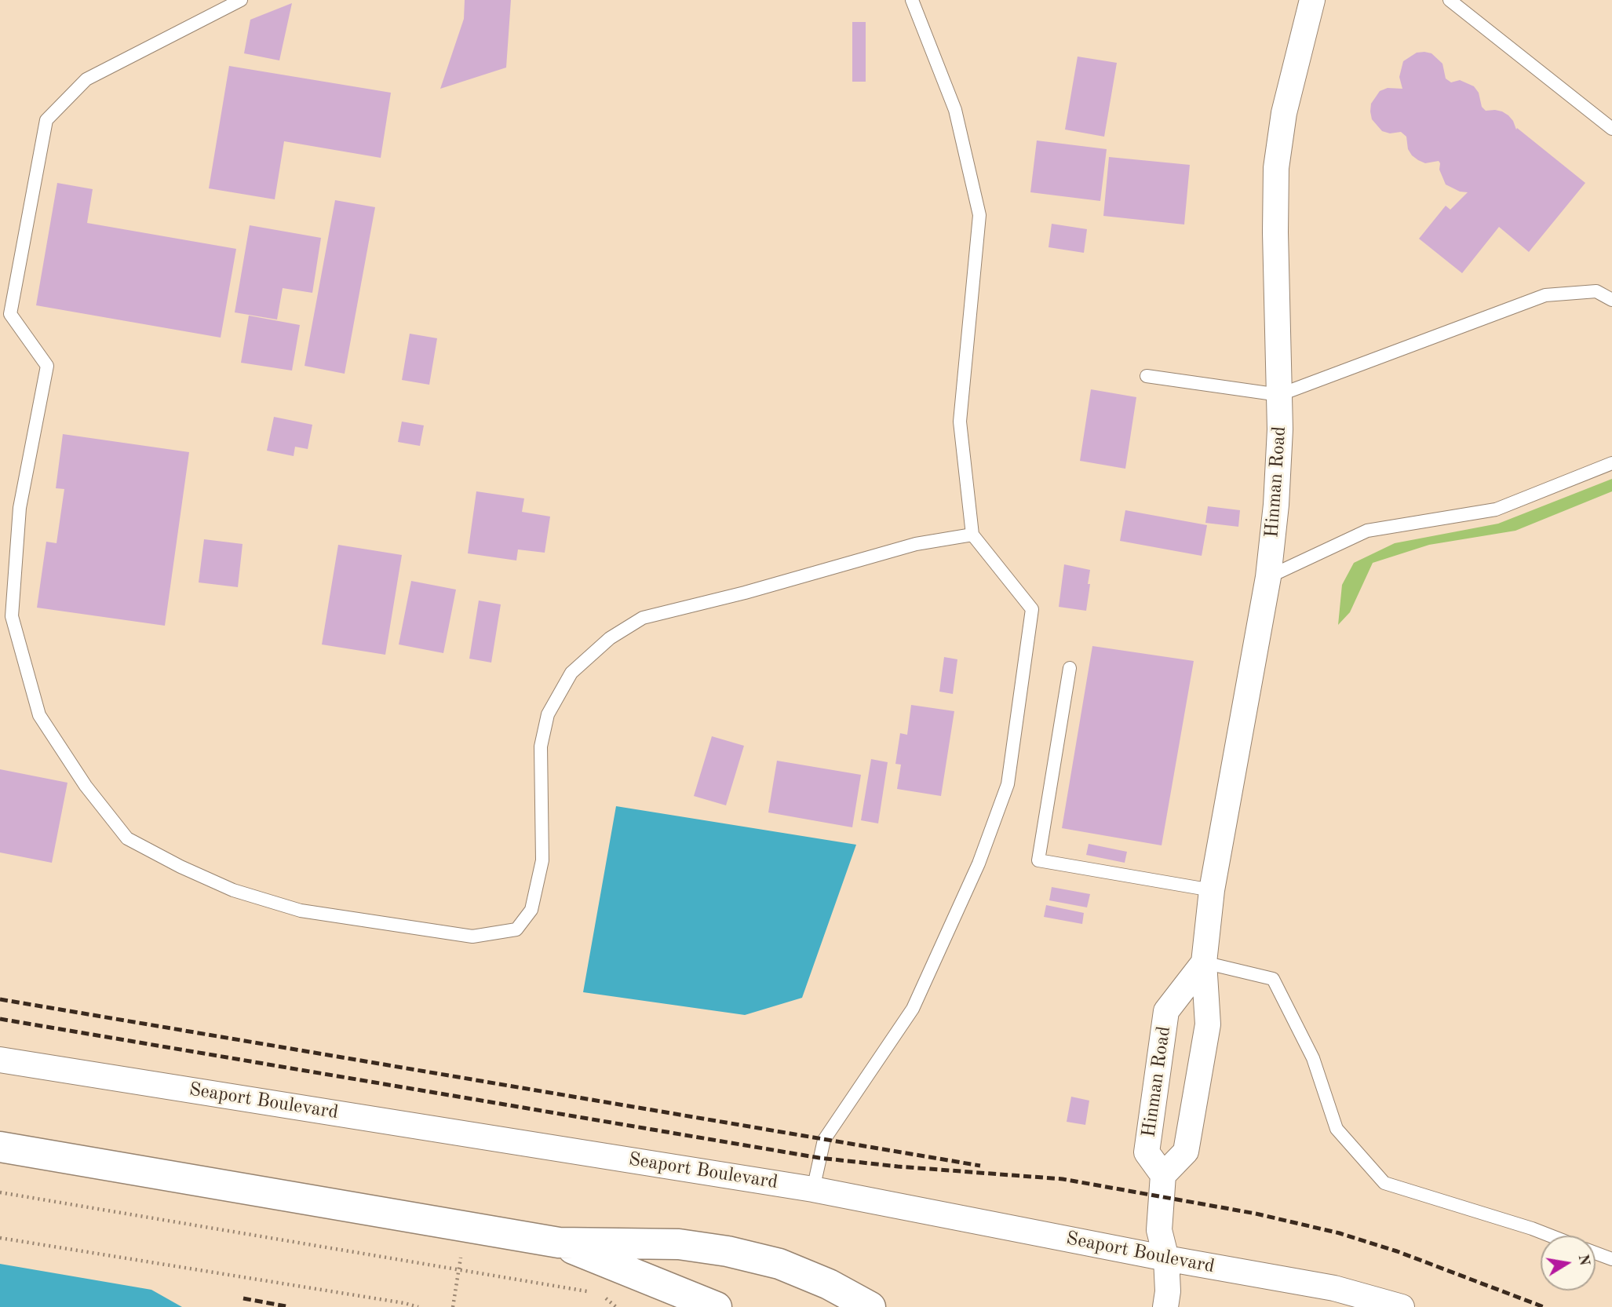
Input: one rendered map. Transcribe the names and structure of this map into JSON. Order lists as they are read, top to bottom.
{
  "streets": {
    "street": ["Hinman Road", "Seaport Boulevard"]
  },
  "north": "right"
}
